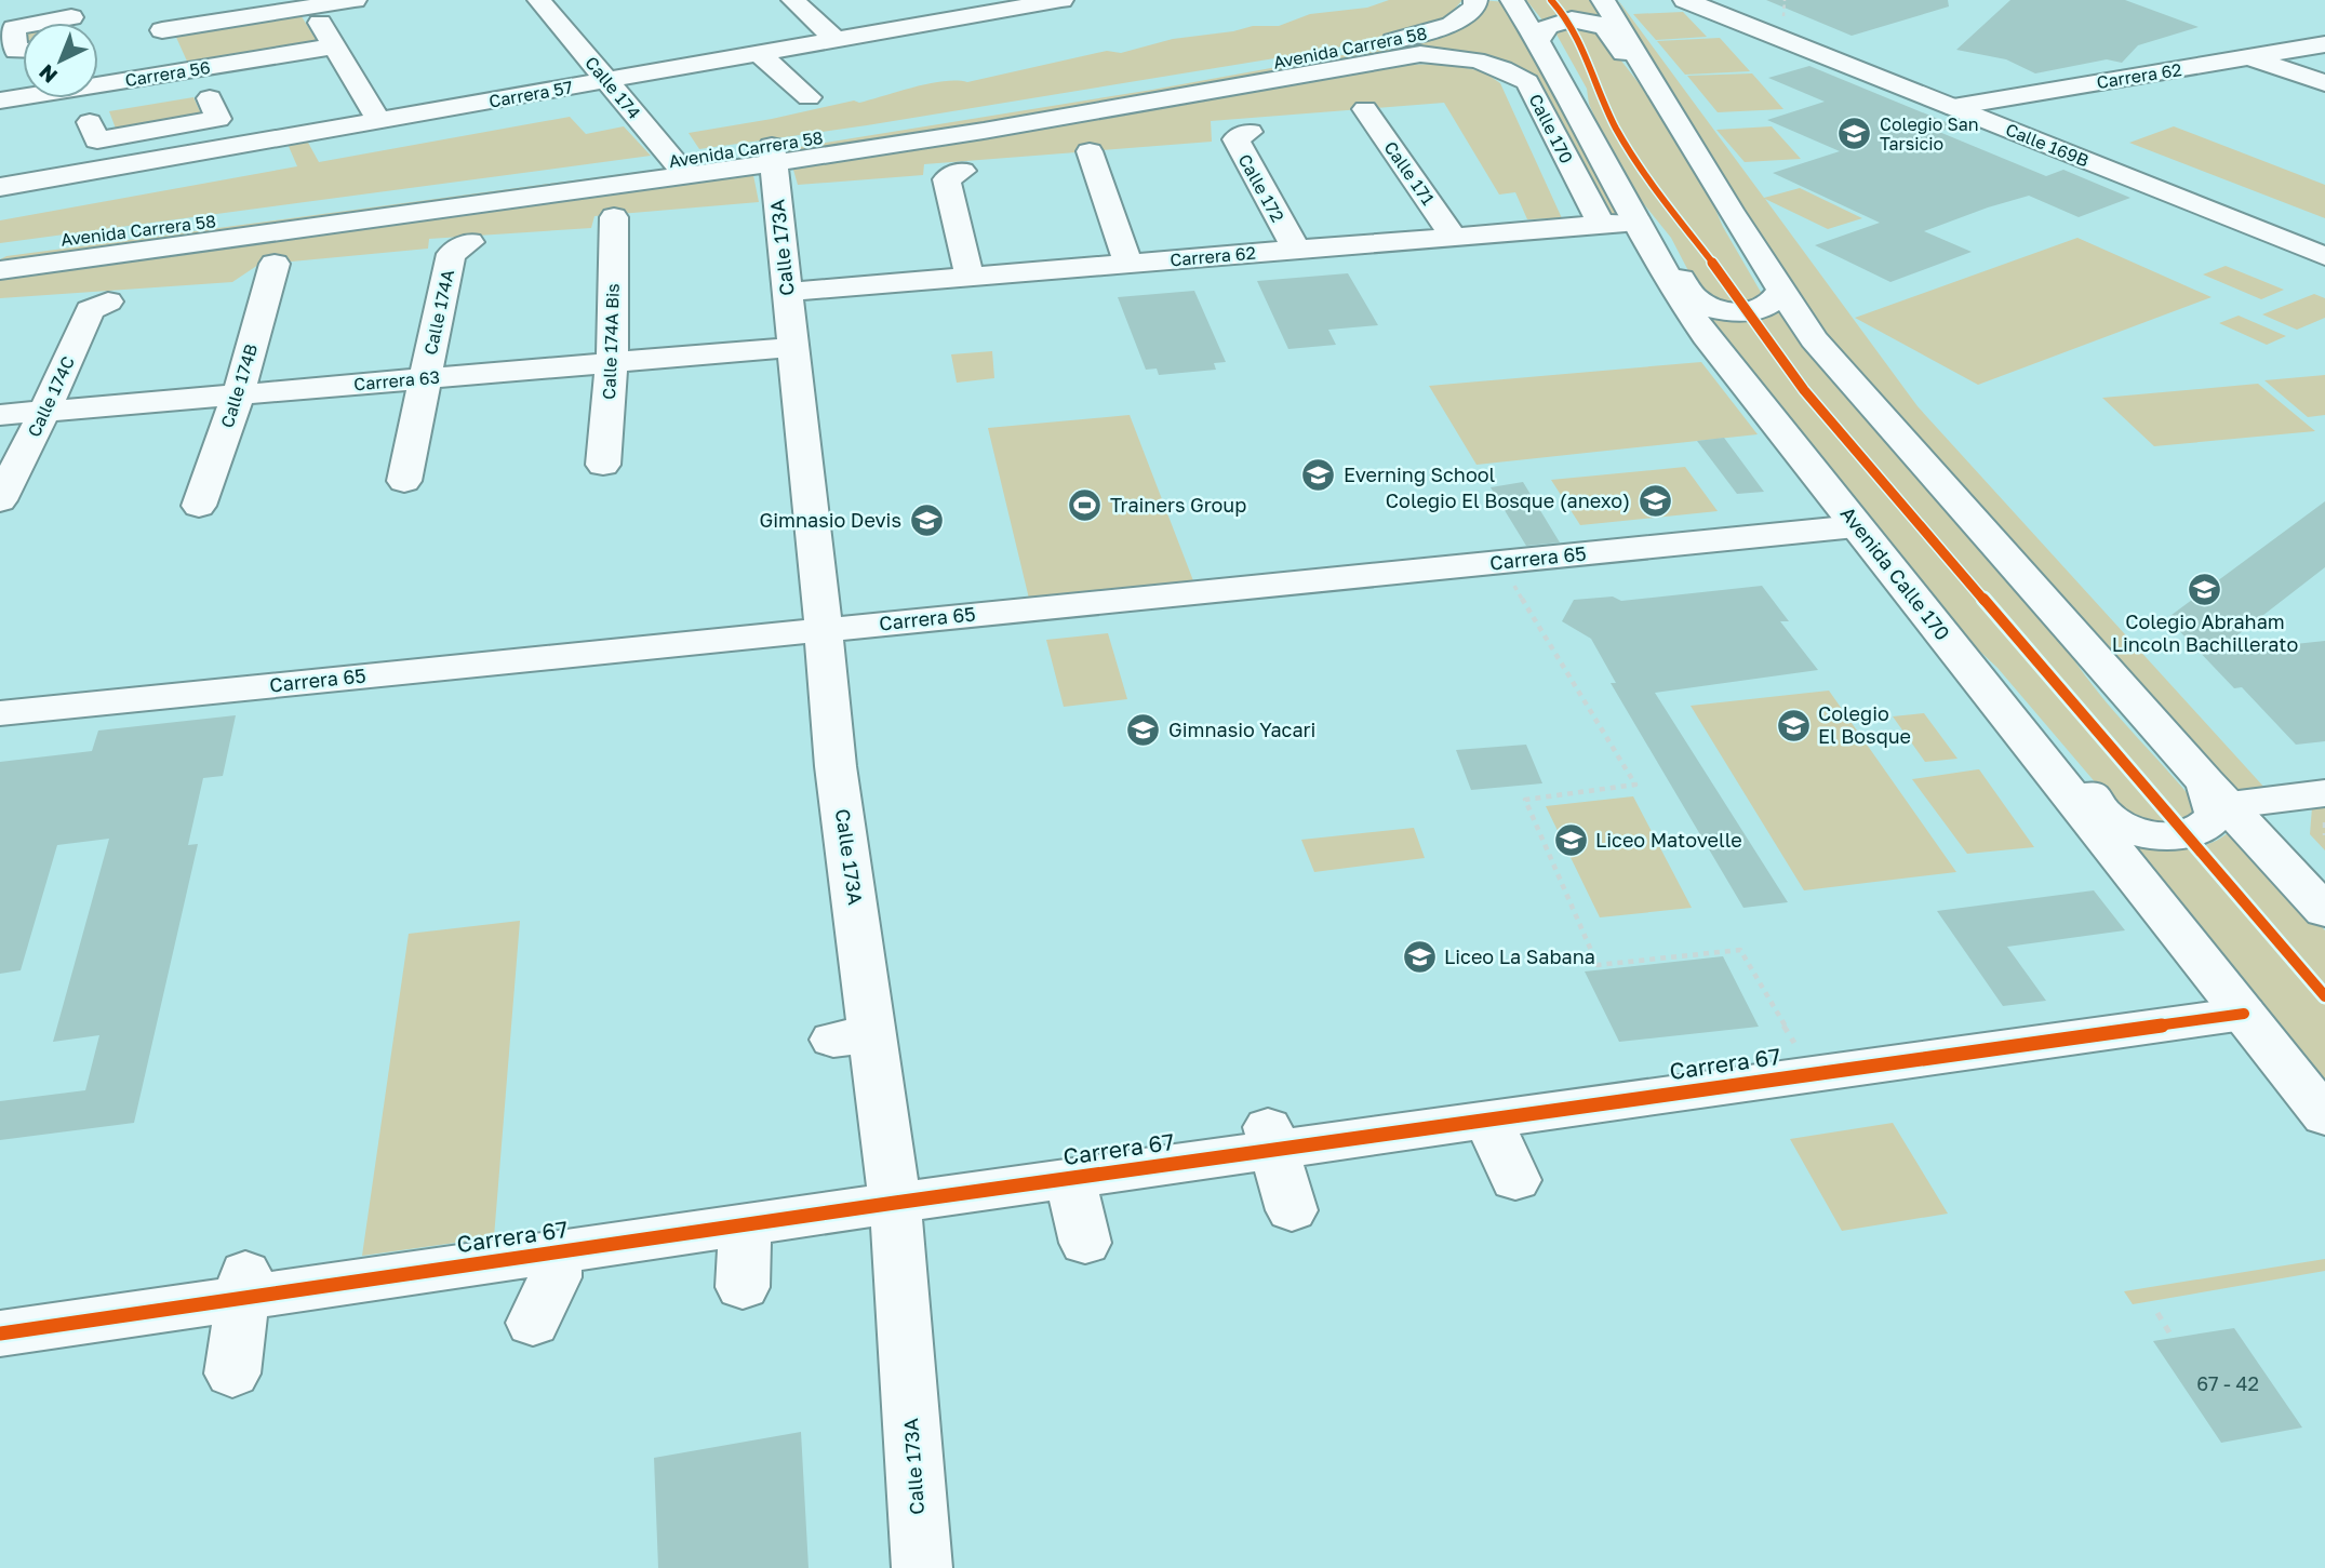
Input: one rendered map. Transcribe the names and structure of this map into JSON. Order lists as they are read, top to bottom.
{
  "streets": {
    "street": [
      "Avenida Carrera 58",
      "Carrera 56",
      "Carrera 62",
      "Calle 174",
      "Carrera 57",
      "Calle 170",
      "Calle 169B",
      "Calle 171",
      "Calle 172",
      "Calle 173A",
      "Calle 174A",
      "Calle 174A Bis",
      "Carrera 63",
      "Calle 174B",
      "Calle 174C",
      "Carrera 65",
      "Avenida Calle 170",
      "Carrera 67"
    ]
  },
  "crossings": [
    ["Avenida Carrera 58", "Calle 174"],
    ["Avenida Carrera 58", "Calle 170"],
    ["Avenida Carrera 58", "Calle 173A"],
    ["Carrera 62", "Calle 170"],
    ["Carrera 62", "Calle 169B"],
    ["Carrera 62", "Calle 171"],
    ["Carrera 62", "Calle 172"],
    ["Carrera 62", "Calle 173A"],
    ["Carrera 62", "Avenida Calle 170"],
    ["Calle 174", "Carrera 57"],
    ["Calle 173A", "Carrera 63"],
    ["Calle 173A", "Carrera 65"],
    ["Calle 173A", "Carrera 67"],
    ["Calle 174A", "Carrera 63"],
    ["Calle 174A Bis", "Carrera 63"],
    ["Carrera 63", "Calle 174B"],
    ["Carrera 63", "Calle 174C"],
    ["Carrera 65", "Avenida Calle 170"],
    ["Avenida Calle 170", "Carrera 67"]
  ],
  "places": {
    "school or university": [
      "Colegio San Tarsicio",
      "Everning School",
      "Colegio El Bosque (anexo)",
      "Gimnasio Devis",
      "Colegio Abraham Lincoln Bachillerato",
      "Colegio El Bosque",
      "Gimnasio Yacari",
      "Liceo Matovelle",
      "Liceo La Sabana"
    ],
    "sports": ["Trainers Group"]
  },
  "house_numbers": ["67 - 42"],
  "north": "bottom left"
}
